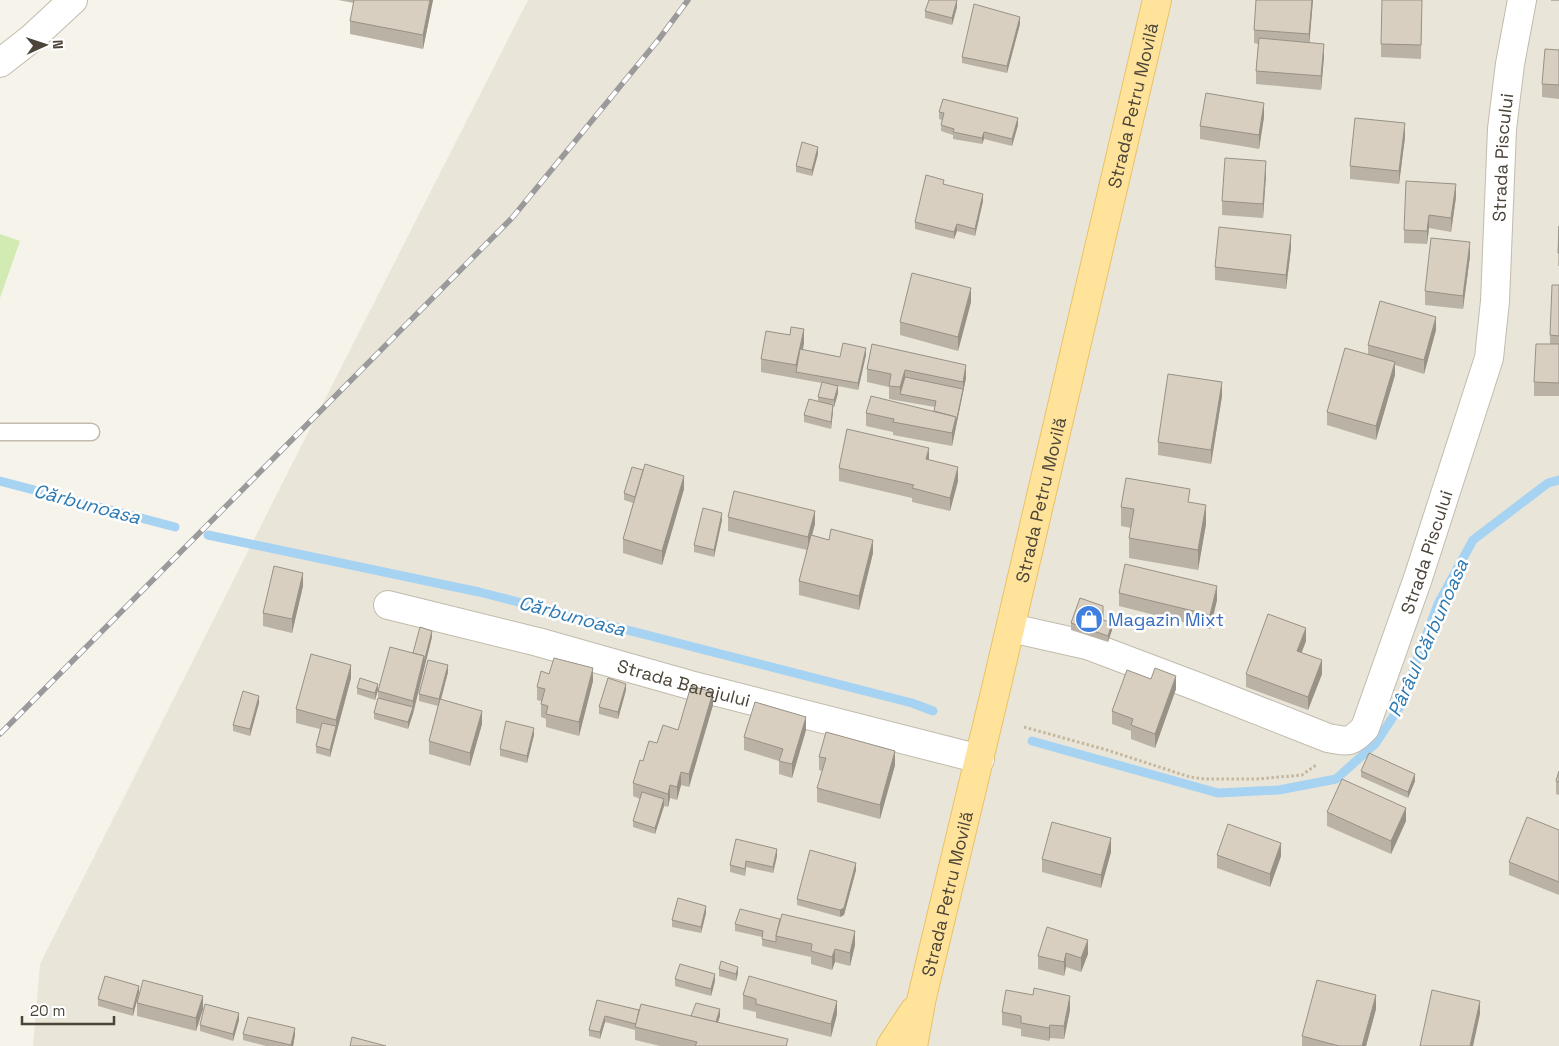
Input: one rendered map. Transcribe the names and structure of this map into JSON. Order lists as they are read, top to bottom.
{
  "streets": {
    "main road": ["Strada Petru Movilă"],
    "street": ["Strada Piscului", "Strada Barajului"]
  },
  "crossings": [
    ["Strada Petru Movilă", "Strada Piscului"],
    ["Strada Petru Movilă", "Strada Barajului"]
  ],
  "water": ["Cărbunoasa", "Pârâul Cărbunoasa"],
  "places": {
    "shop": ["Magazin Mixt"]
  },
  "scale_bar": "20 m",
  "north": "right"
}
